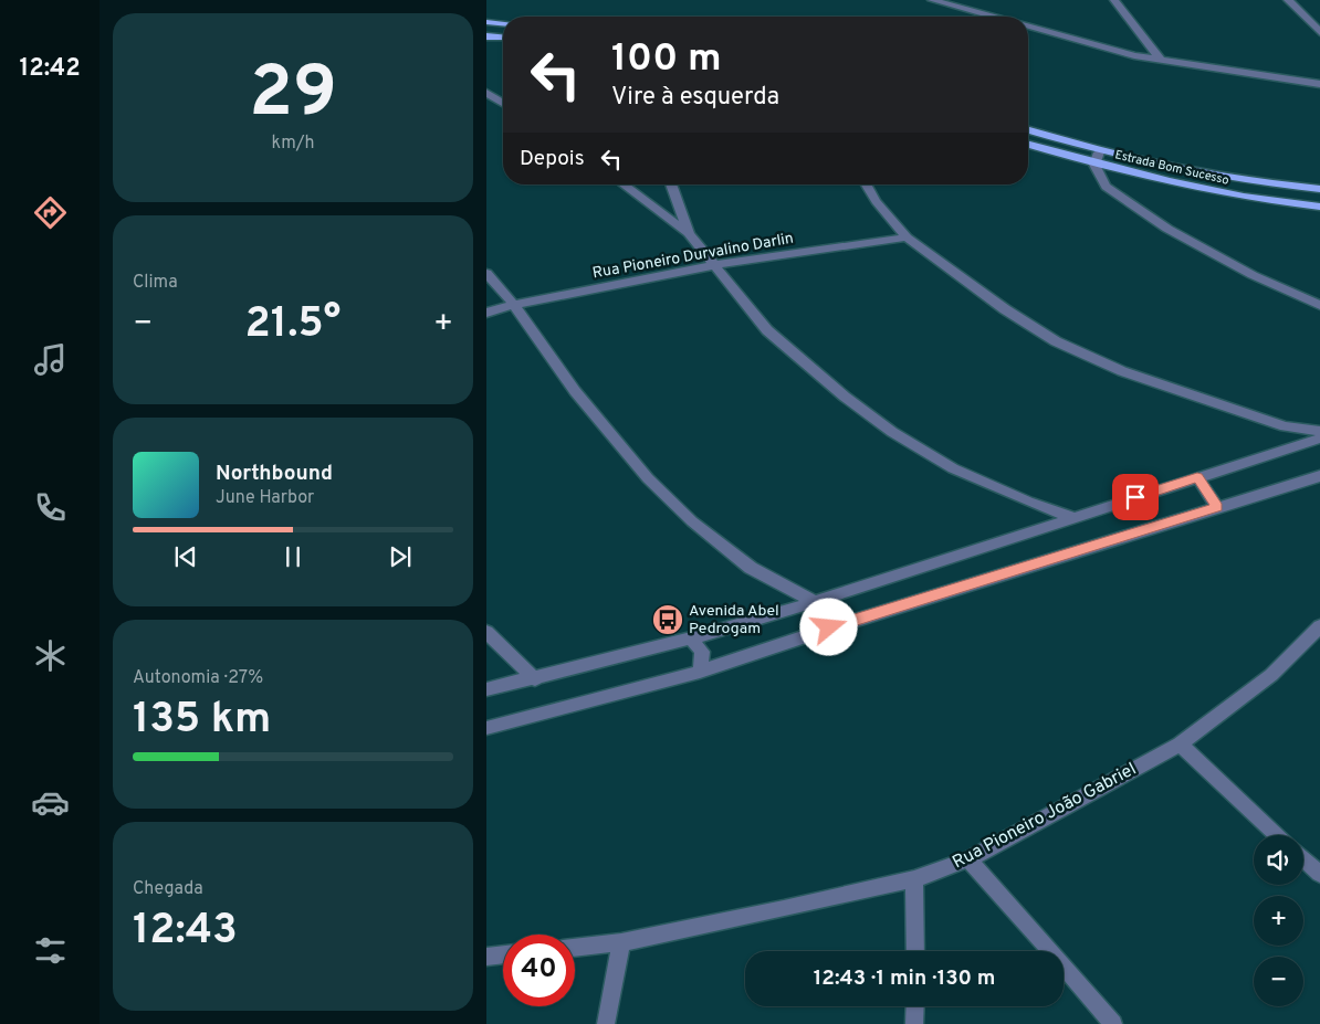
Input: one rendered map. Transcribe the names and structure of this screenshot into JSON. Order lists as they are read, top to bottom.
{
  "streets": {
    "main road": ["Estrada Bom Sucesso"],
    "street": ["Rua Pioneiro Durvalino Darlin", "Rua Pioneiro João Gabriel"]
  },
  "places": {
    "bus stop": ["Avenida Abel Pedrogam"]
  },
  "page": {
    "tabs": "12:42",
    "tile": [
      ["29", "km/h"],
      "Clima",
      ["Autonomia · 27%", "135 km"],
      ["Chegada", "12:43"]
    ],
    "turn": ["100 m", "Vire à esquerda"],
    "then": "Depois",
    "heat": ["−", "21.5°", "+"],
    "song": ["Northbound", "June Harbor"],
    "map_buttons": ["+", "−"],
    "limit": "40",
    "trip": "12:43 · 1 min · 130 m"
  }
}
